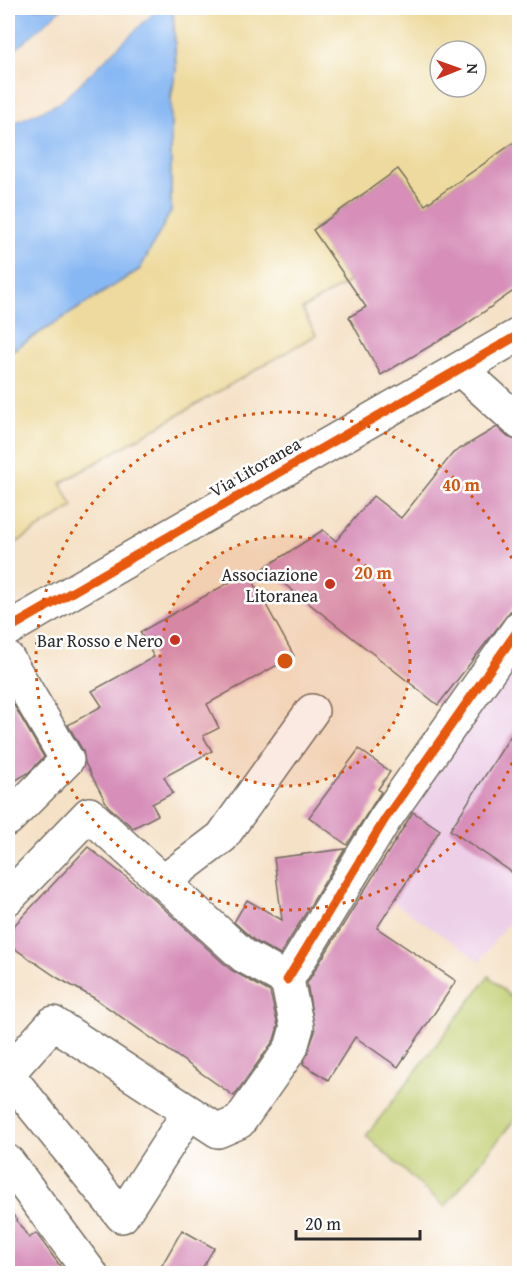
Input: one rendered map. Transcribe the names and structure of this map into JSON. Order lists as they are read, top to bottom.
{
  "streets": {
    "street": ["Via Litoranea"]
  },
  "places": ["Associazione Litoranea", "Bar Rosso e Nero"],
  "scale_bar": "20 m",
  "north": "right",
  "rings": ["40 m", "20 m"]
}
